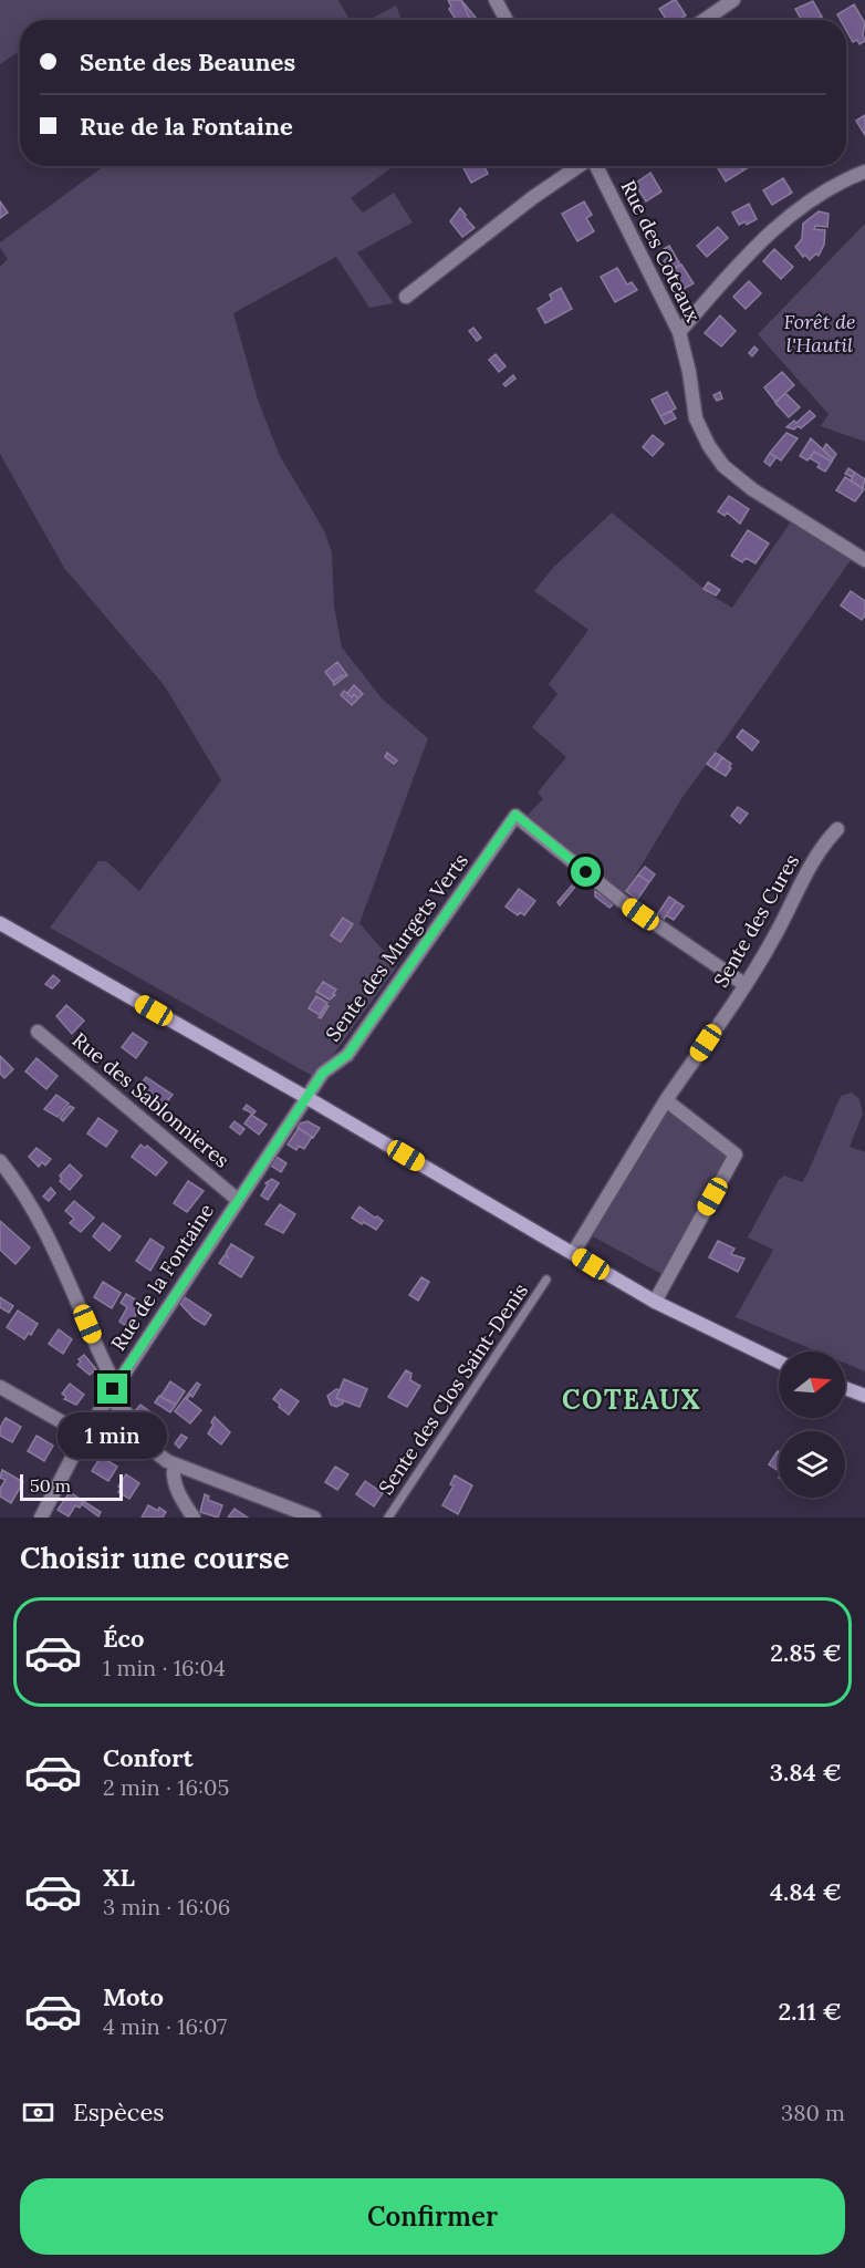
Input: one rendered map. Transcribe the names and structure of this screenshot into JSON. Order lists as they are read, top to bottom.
{
  "streets": {
    "street": [
      "Rue des Coteaux",
      "Sente des Cures",
      "Sente des Murgets Verts",
      "Rue des Sablonnieres",
      "Rue de la Fontaine"
    ],
    "lane": ["Sente des Clos Saint-Denis"]
  },
  "crossings": [
    ["Sente des Cures", "Sente des Murgets Verts"],
    ["Sente des Murgets Verts", "Rue de la Fontaine"],
    ["Rue des Sablonnieres", "Rue de la Fontaine"]
  ],
  "districts": ["COTEAUX"],
  "parks": ["Forêt de l'Hautil"],
  "scale_bar": "50 m",
  "north": "right",
  "page": {
    "banner": ["Sente des Beaunes", "Rue de la Fontaine"],
    "bubble": "1 min",
    "scale": "50 m",
    "heading": "Choisir une course",
    "list": [
      {
        "name": "Éco",
        "note": "1 min · 16:04",
        "value": "2.85 €"
      },
      {
        "name": "Confort",
        "note": "2 min · 16:05",
        "value": "3.84 €"
      },
      {
        "name": "XL",
        "note": "3 min · 16:06",
        "value": "4.84 €"
      },
      {
        "name": "Moto",
        "note": "4 min · 16:07",
        "value": "2.11 €"
      }
    ],
    "pay": ["Espèces", "380 m"],
    "buttons": "Confirmer"
  }
}
